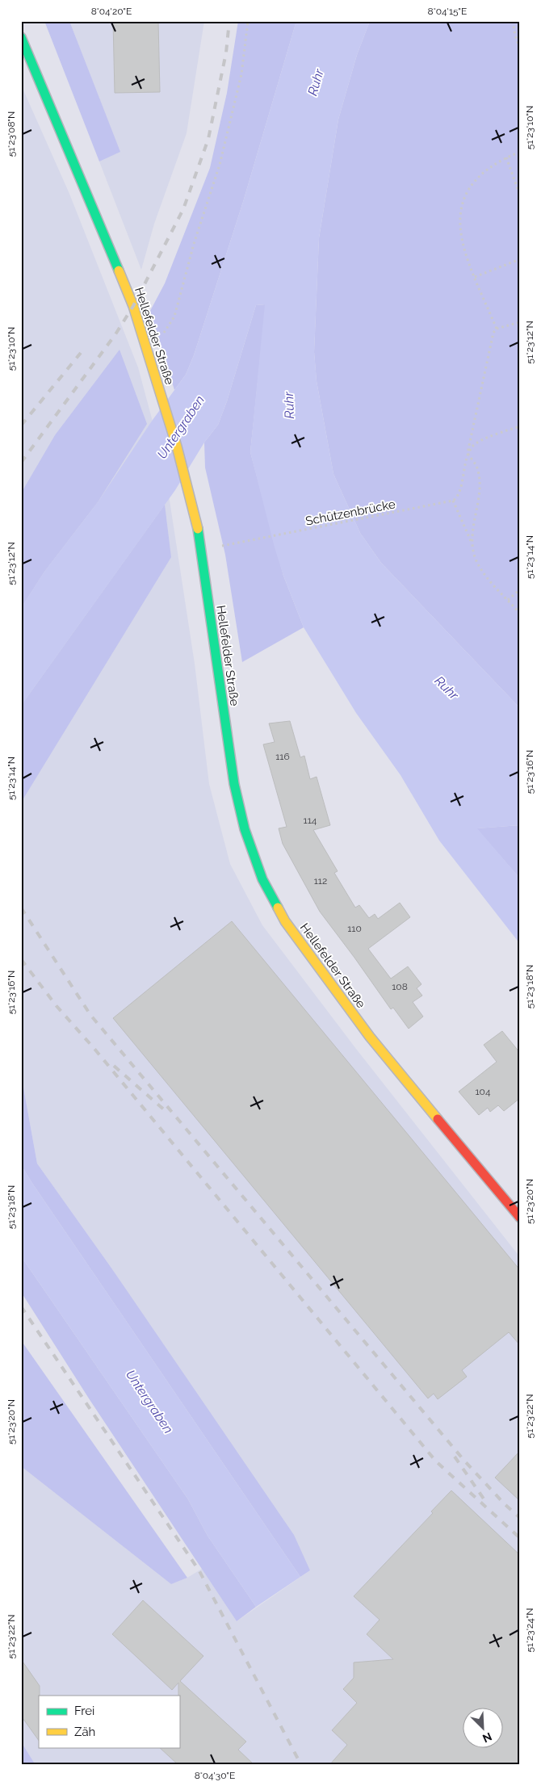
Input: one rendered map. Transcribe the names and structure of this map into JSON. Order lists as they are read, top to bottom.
{
  "streets": {
    "street": ["Hellefelder Straße"],
    "path": ["Schützenbrücke"]
  },
  "crossings": [
    ["Hellefelder Straße", "Schützenbrücke"]
  ],
  "water": ["Ruhr", "Untergraben"],
  "house_numbers": [
    "116",
    "114",
    "112",
    "110",
    "108",
    "104"
  ],
  "legend": ["Frei", "Zäh"],
  "north": "bottom right",
  "coordinates": [
    "8°04'20\"E",
    "8°04'15\"E",
    "51°23'10\"N",
    "51°23'08\"N",
    "51°23'12\"N",
    "51°23'14\"N",
    "51°23'16\"N",
    "51°23'18\"N",
    "51°23'20\"N",
    "51°23'22\"N",
    "51°23'24\"N",
    "8°04'30\"E"
  ]
}
